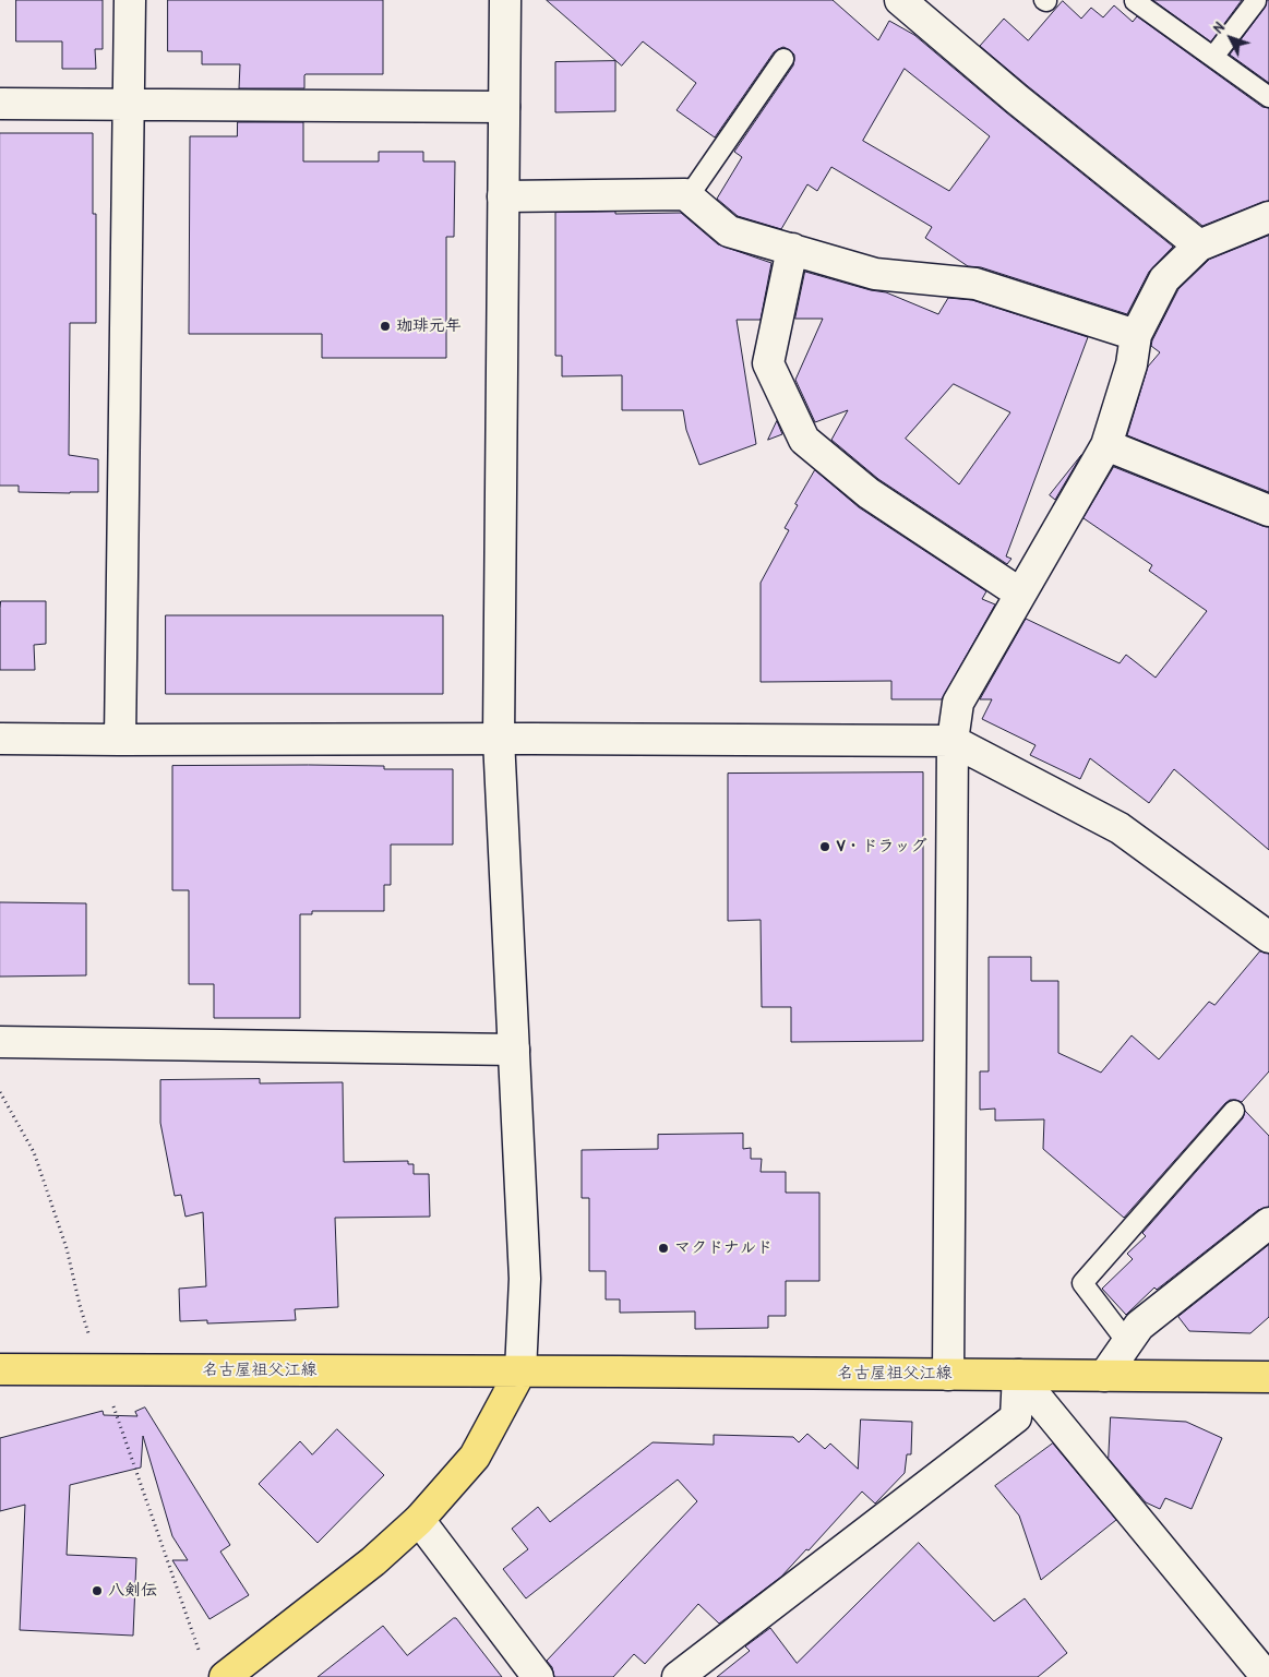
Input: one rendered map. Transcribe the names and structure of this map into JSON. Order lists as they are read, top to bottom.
{
  "streets": {
    "main road": ["名古屋祖父江線"]
  },
  "places": [
    "珈琲元年",
    "V・ドラッグ",
    "マクドナルド",
    "八剣伝"
  ],
  "north": "top left"
}
